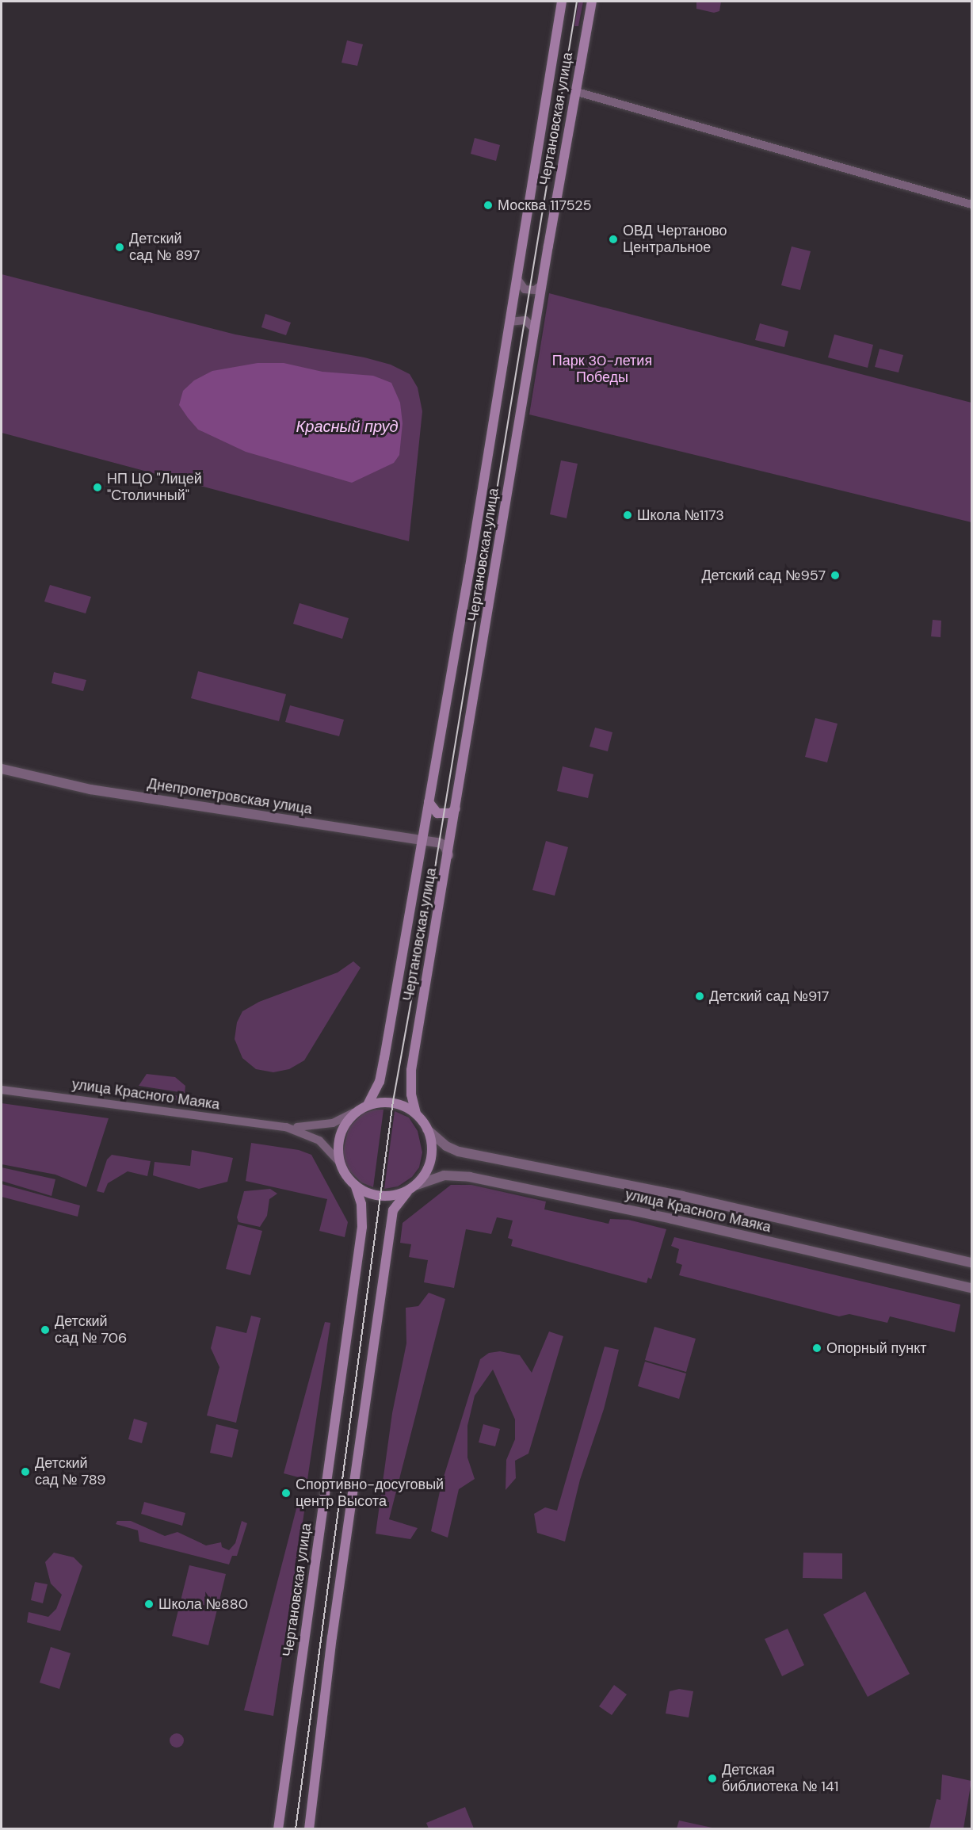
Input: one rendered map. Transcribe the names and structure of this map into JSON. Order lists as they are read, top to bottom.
{
  "streets": {
    "main road": ["Чертановская улица"],
    "street": ["Днепропетровская улица", "улица Красного Маяка"]
  },
  "crossings": [
    ["Чертановская улица", "Днепропетровская улица"],
    ["Чертановская улица", "улица Красного Маяка"]
  ],
  "water": ["Красный пруд"],
  "parks": ["Парк 30-летия Победы"],
  "places": [
    "Москва 117525",
    "ОВД Чертаново Центральное",
    "Детский сад № 897",
    "НП ЦО \"Лицей \"Столичный\"",
    "Школа №1173",
    "Детский сад №957",
    "Детский сад №917",
    "Детский сад № 706",
    "Опорный пункт",
    "Детский сад № 789",
    "Спортивно-досуговый центр Высота",
    "Школа №880",
    "Детская библиотека № 141"
  ]
}
